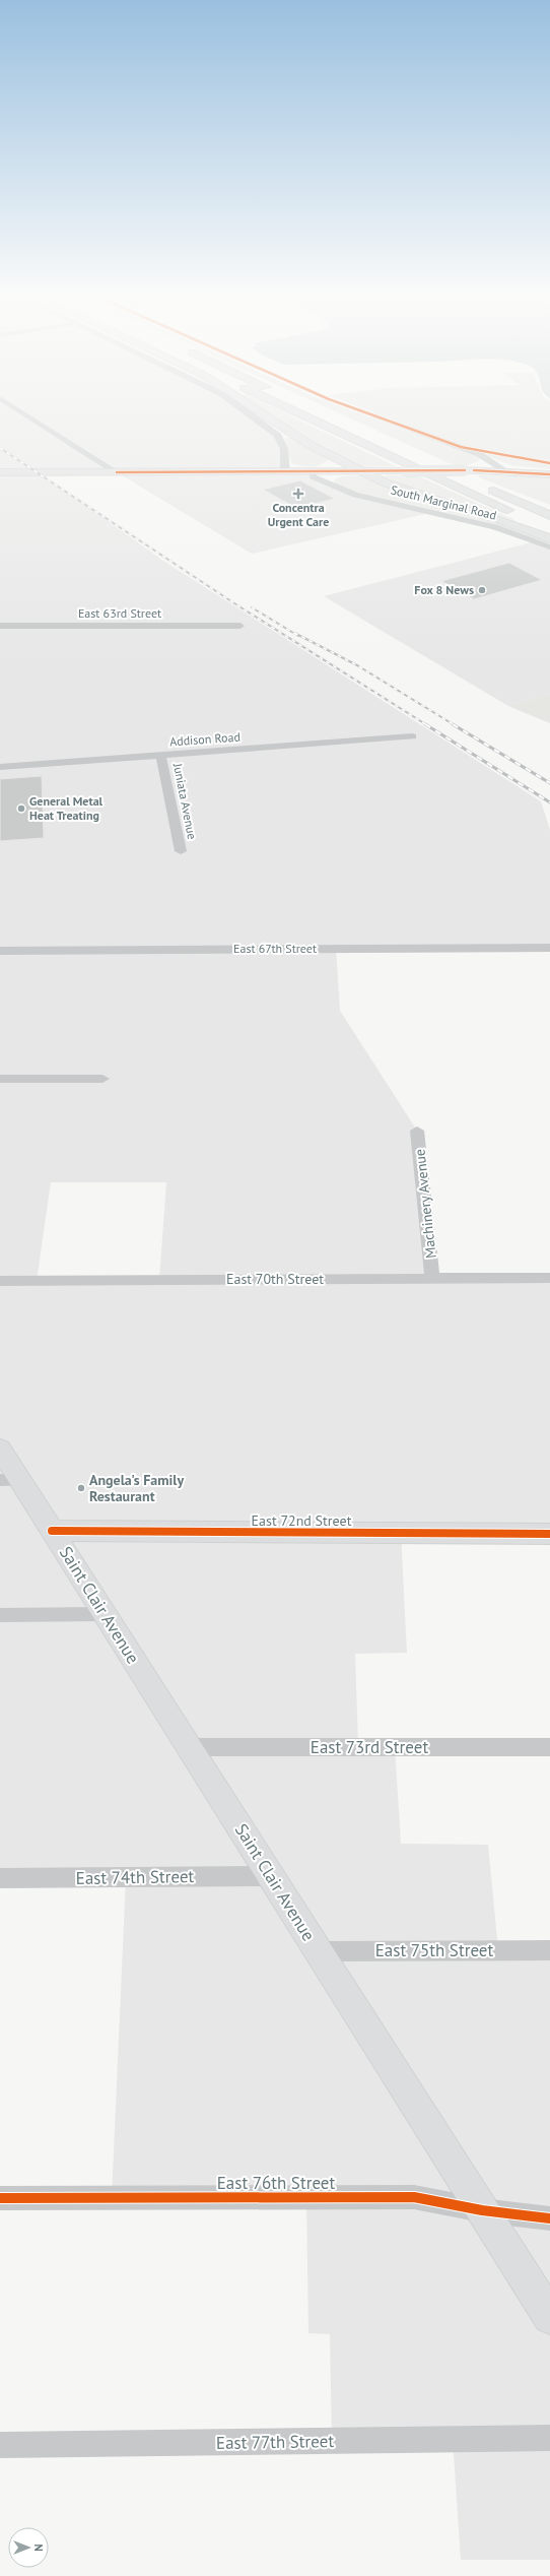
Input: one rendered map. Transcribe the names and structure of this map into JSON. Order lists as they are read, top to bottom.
{
  "streets": {
    "main road": ["East 72nd Street", "Saint Clair Avenue"],
    "street": [
      "South Marginal Road",
      "East 63rd Street",
      "Addison Road",
      "Juniata Avenue",
      "East 67th Street",
      "Machinery Avenue",
      "East 70th Street",
      "East 73rd Street",
      "East 74th Street",
      "East 75th Street",
      "East 76th Street",
      "East 77th Street"
    ]
  },
  "crossings": [
    ["Addison Road", "Juniata Avenue"],
    ["Machinery Avenue", "East 70th Street"],
    ["East 72nd Street", "Saint Clair Avenue"],
    ["Saint Clair Avenue", "East 73rd Street"],
    ["Saint Clair Avenue", "East 74th Street"],
    ["Saint Clair Avenue", "East 75th Street"],
    ["Saint Clair Avenue", "East 76th Street"]
  ],
  "places": {
    "health": ["Concentra Urgent Care"],
    "other": ["Fox 8 News", "General Metal Heat Treating", "Angela's Family Restaurant"]
  },
  "north": "right"
}
